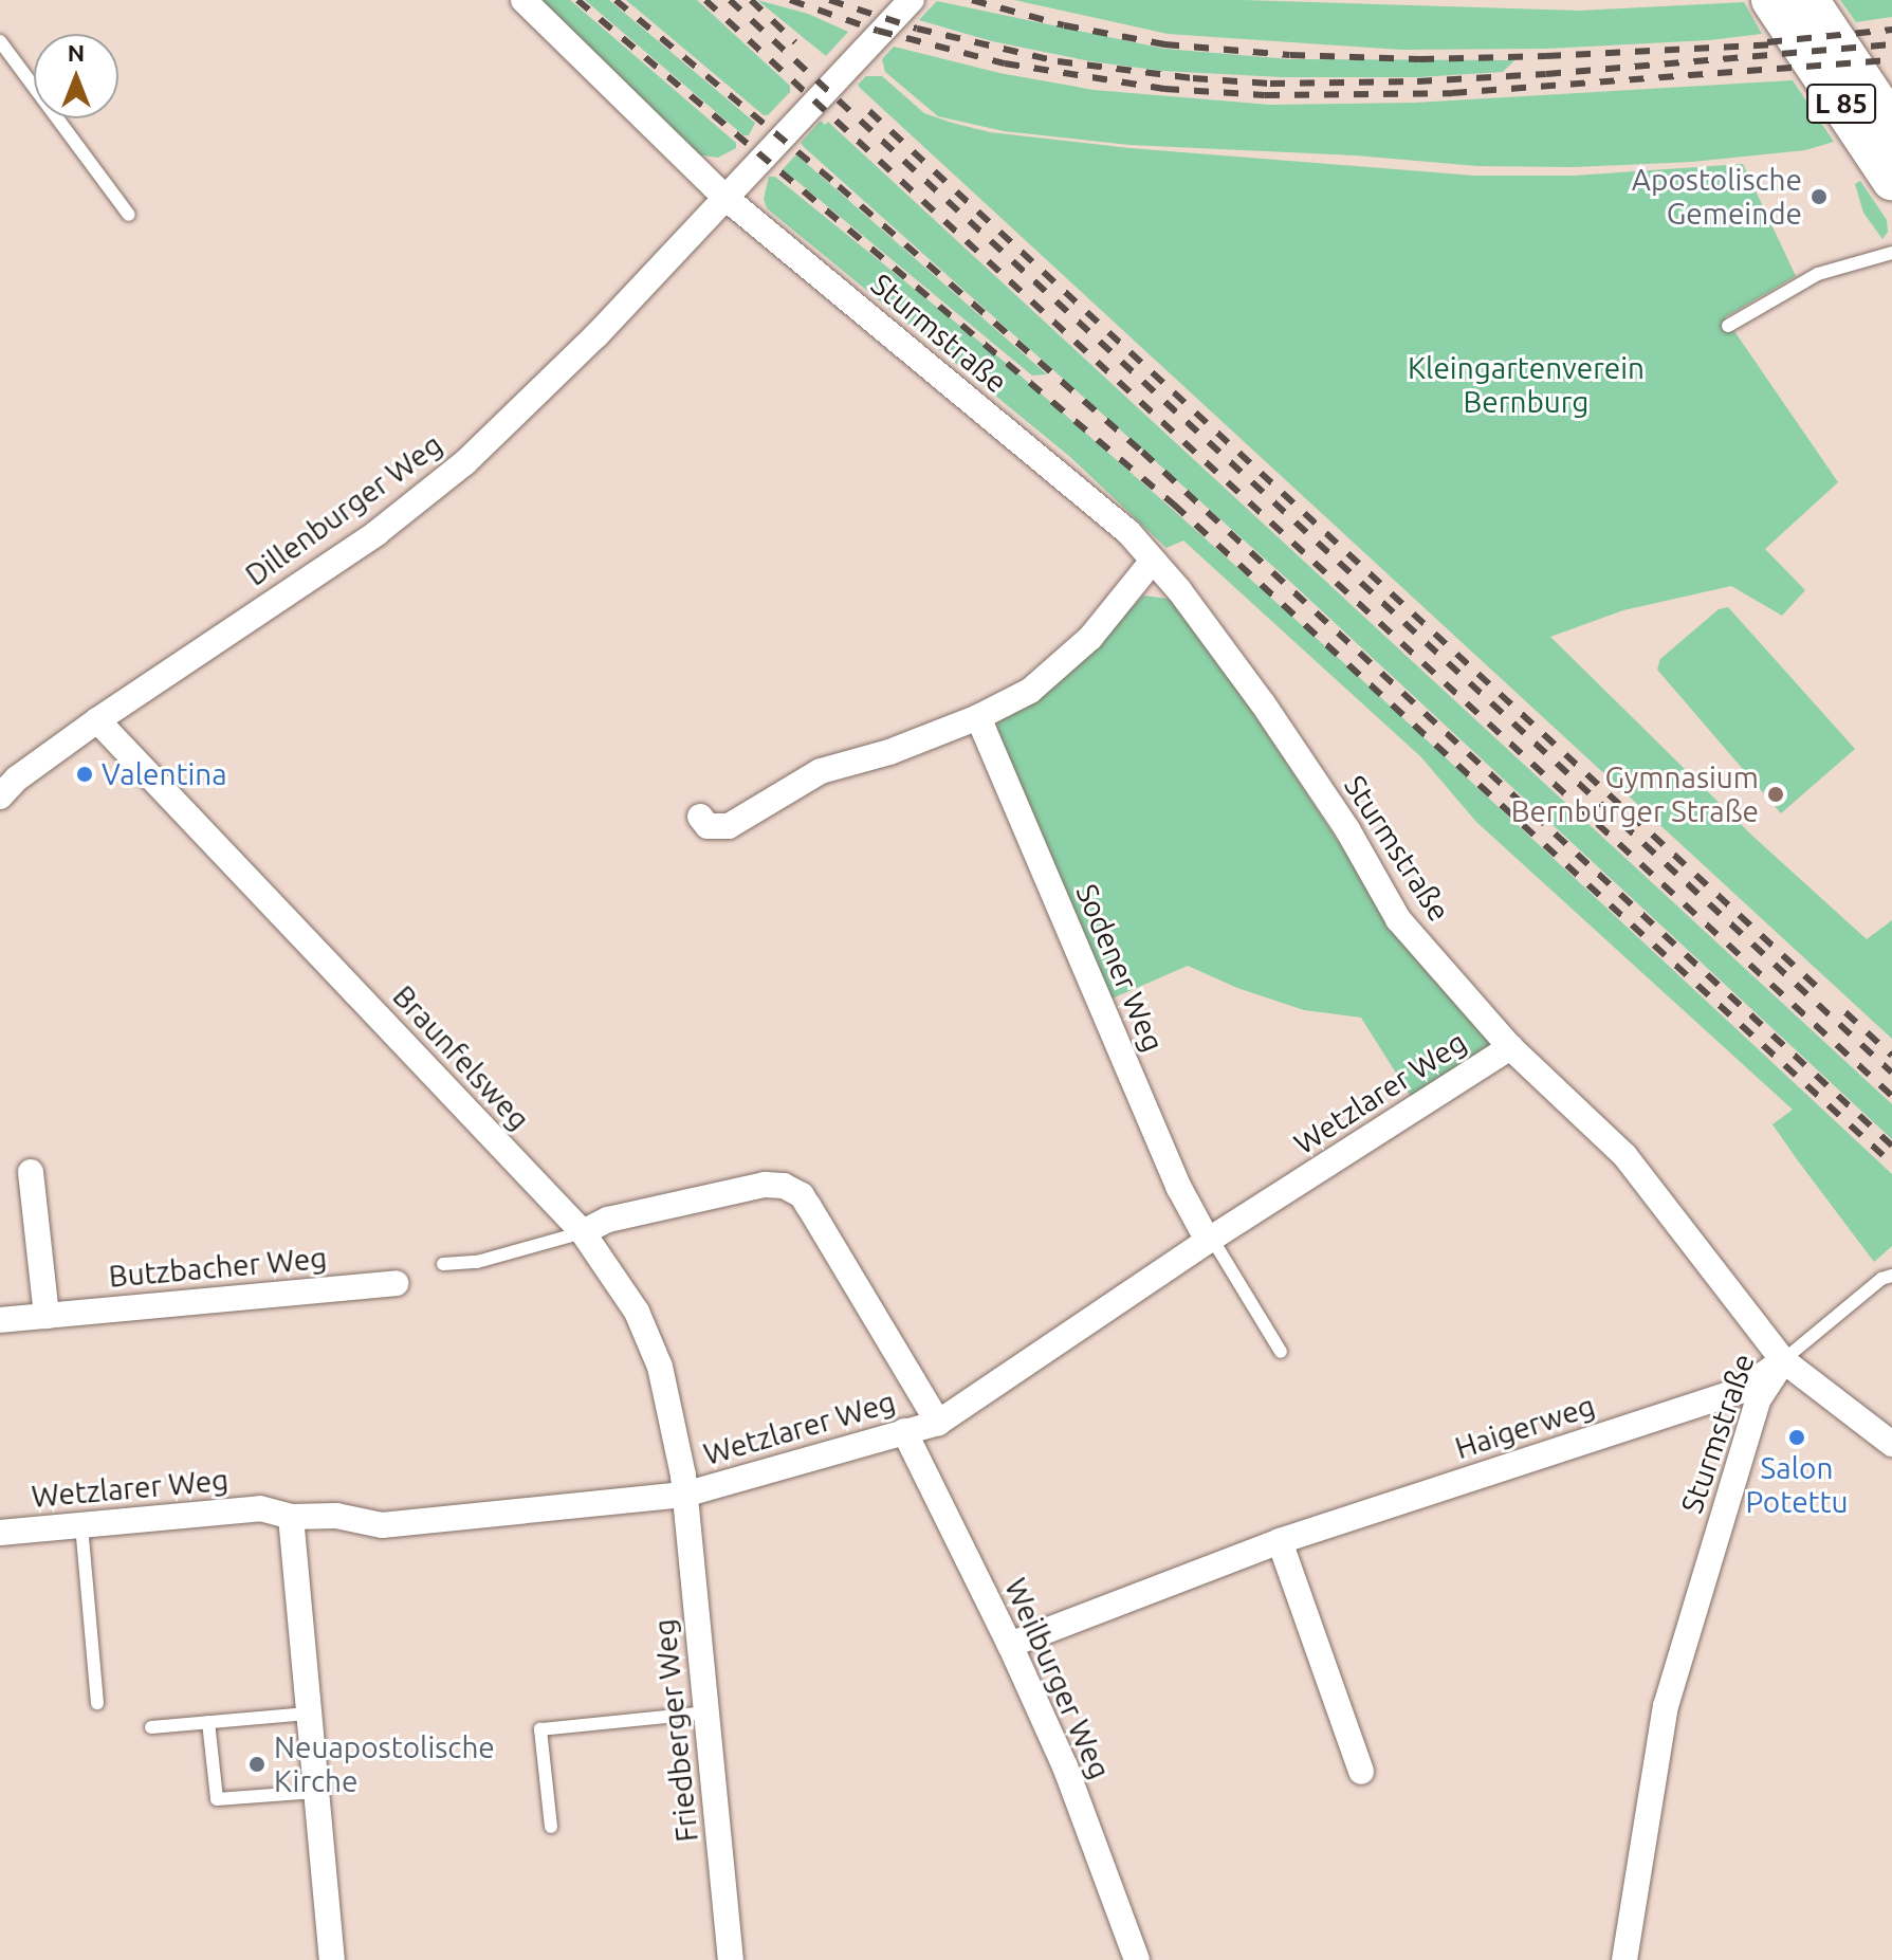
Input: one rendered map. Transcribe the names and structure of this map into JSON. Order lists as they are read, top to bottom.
{
  "streets": {
    "main road": ["L 85"],
    "street": [
      "Sturmstraße",
      "Dillenburger Weg",
      "Sodener Weg",
      "Braunfelsweg",
      "Wetzlarer Weg",
      "Butzbacher Weg",
      "Haigerweg",
      "Weilburger Weg",
      "Friedberger Weg"
    ]
  },
  "crossings": [
    ["Sturmstraße", "Dillenburger Weg"],
    ["Sturmstraße", "Wetzlarer Weg"],
    ["Sturmstraße", "Haigerweg"],
    ["Dillenburger Weg", "Braunfelsweg"],
    ["Sodener Weg", "Wetzlarer Weg"],
    ["Braunfelsweg", "Wetzlarer Weg"],
    ["Braunfelsweg", "Friedberger Weg"],
    ["Wetzlarer Weg", "Weilburger Weg"],
    ["Wetzlarer Weg", "Friedberger Weg"],
    ["Haigerweg", "Weilburger Weg"]
  ],
  "parks": ["Kleingartenverein Bernburg"],
  "places": [
    "Apostolische Gemeinde",
    "Valentina",
    "Gymnasium Bernburger Straße",
    "Salon Potettu",
    "Neuapostolische Kirche"
  ],
  "north": "top"
}
